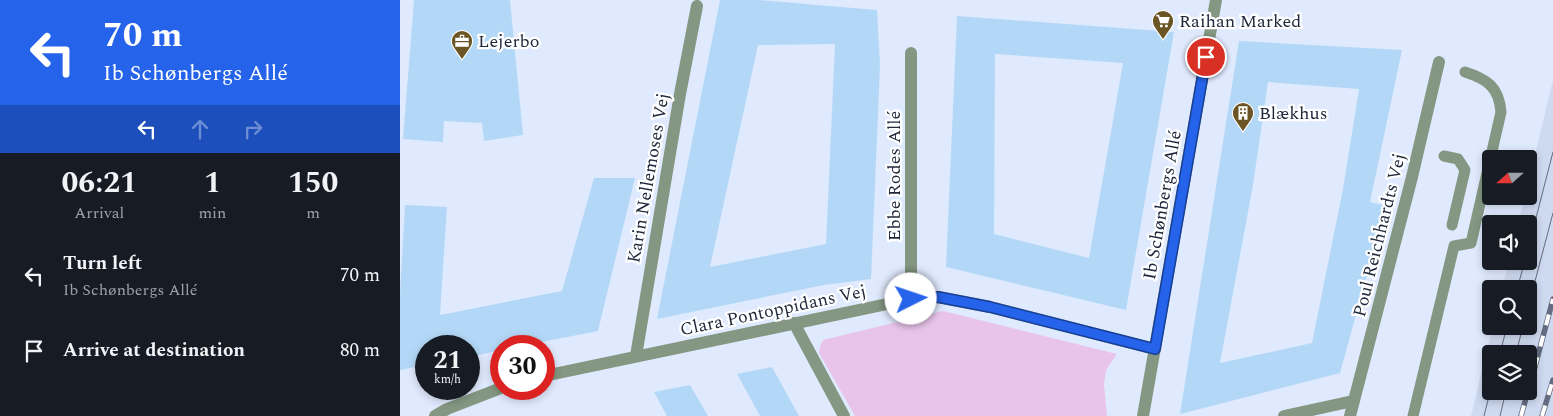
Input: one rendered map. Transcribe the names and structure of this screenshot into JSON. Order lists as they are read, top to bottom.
{
  "streets": {
    "street": [
      "Ebbe Rodes Allé",
      "Karin Nellemoses Vej",
      "Ib Schønbergs Allé",
      "Poul Reichhardts Vej",
      "Clara Pontoppidans Vej"
    ]
  },
  "crossings": [
    ["Ebbe Rodes Allé", "Clara Pontoppidans Vej"],
    ["Karin Nellemoses Vej", "Clara Pontoppidans Vej"],
    ["Ib Schønbergs Allé", "Clara Pontoppidans Vej"]
  ],
  "places": {
    "supermarket": ["Raihan Marked"],
    "office": ["Lejerbo"],
    "building": ["Blækhus"]
  },
  "north": "left",
  "page": {
    "turn": ["70 m", "Ib Schønbergs Allé"],
    "eta": [
      "06:21",
      "Arrival",
      "1",
      "min",
      "150",
      "m"
    ],
    "list": [
      {
        "name": "Turn left",
        "note": "Ib Schønbergs Allé",
        "value": "70 m"
      },
      {
        "name": "Arrive at destination",
        "value": "80 m"
      }
    ],
    "speed": "21 km/h",
    "limit": "30"
  }
}
